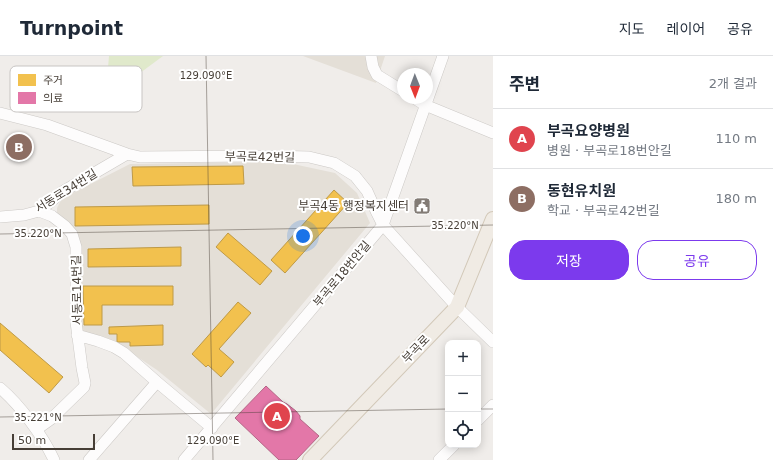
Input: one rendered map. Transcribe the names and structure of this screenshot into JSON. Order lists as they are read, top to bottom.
{
  "streets": {
    "main road": ["부곡로"],
    "street": [
      "부곡로42번길",
      "서동로34번길",
      "부곡로18번안길",
      "서동로14번길"
    ]
  },
  "crossings": [
    ["부곡로42번길", "서동로34번길"],
    ["부곡로42번길", "부곡로18번안길"],
    ["부곡로42번길", "부곡로"],
    ["서동로34번길", "서동로14번길"],
    ["부곡로18번안길", "서동로14번길"]
  ],
  "places": {
    "public building": ["부곡4동 행정복지센터"]
  },
  "legend": ["주거", "의료"],
  "scale_bar": "50 m",
  "north": "bottom",
  "page": {
    "header": "Turnpoint",
    "nav": ["지도", "레이어", "공유"],
    "heading": ["주변", "2개 결과"],
    "list": [
      {
        "mark": "A",
        "name": "부곡요양병원",
        "note": "병원 · 부곡로18번안길",
        "value": "110 m"
      },
      {
        "mark": "B",
        "name": "동현유치원",
        "note": "학교 · 부곡로42번길",
        "value": "180 m"
      }
    ],
    "pins": ["B", "A"],
    "buttons": ["저장", "공유"],
    "map_buttons": ["+", "−"],
    "scale": "50 m"
  },
  "coordinates": ["129.090°E", "35.220°N", "35.221°N"]
}
